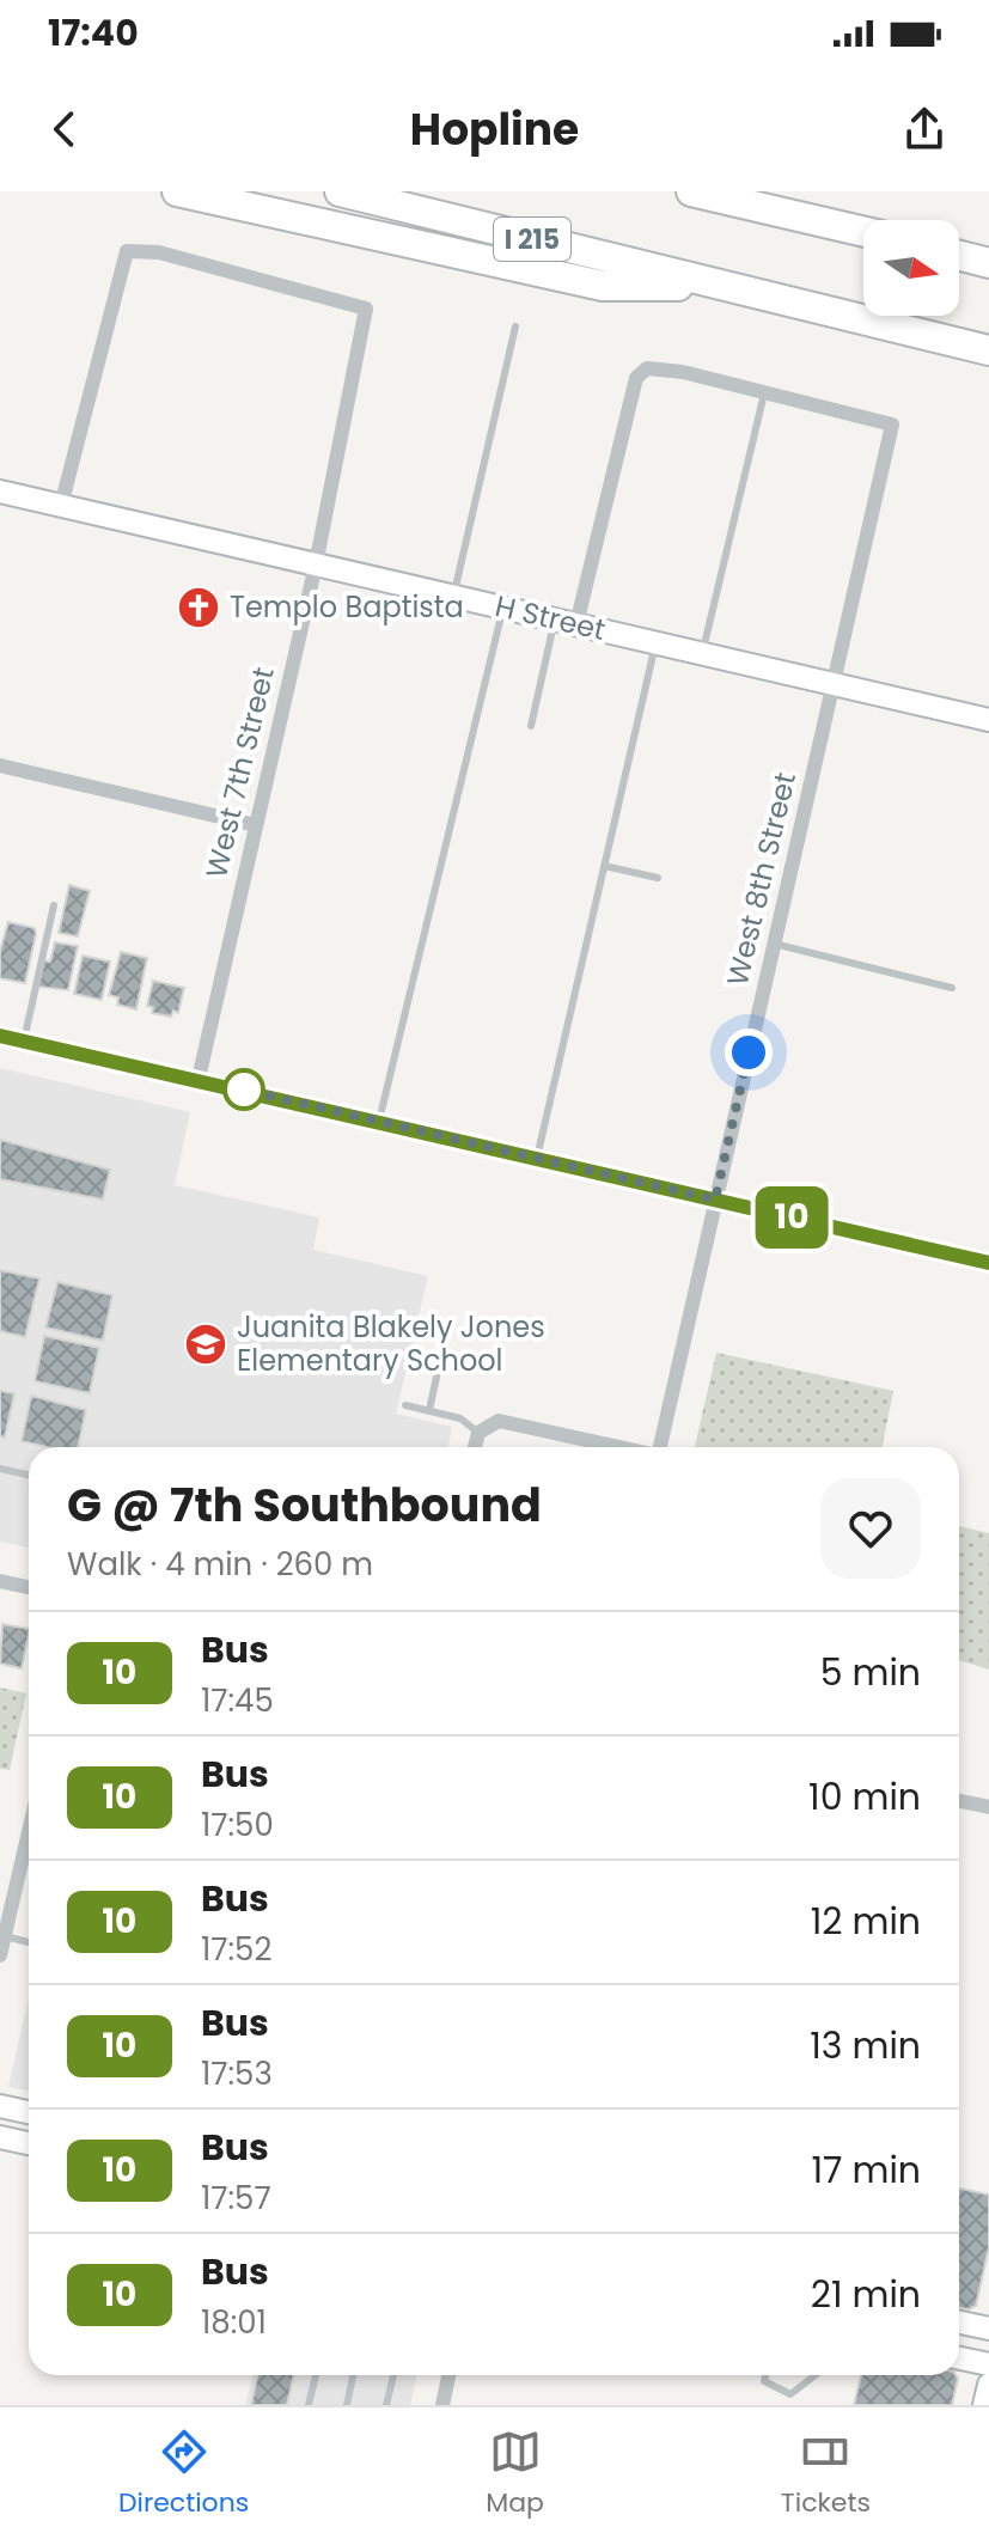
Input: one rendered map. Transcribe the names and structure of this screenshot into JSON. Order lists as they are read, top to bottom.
{
  "streets": {
    "highway": ["I 215"],
    "street": ["H Street", "West 7th Street", "West 8th Street"]
  },
  "crossings": [
    ["H Street", "West 7th Street"],
    ["H Street", "West 8th Street"]
  ],
  "places": {
    "church": ["Templo Baptista"],
    "school or university": ["Juanita Blakely Jones Elementary School"]
  },
  "lines": ["bus line 10"],
  "north": "right",
  "page": {
    "status": "17:40",
    "header": "Hopline",
    "on_map": "10",
    "heading": ["G @ 7th Southbound", "Walk · 4 min · 260 m"],
    "list": [
      {
        "mark": "10",
        "name": "Bus",
        "note": "17:45",
        "value": "5 min"
      },
      {
        "mark": "10",
        "name": "Bus",
        "note": "17:50",
        "value": "10 min"
      },
      {
        "mark": "10",
        "name": "Bus",
        "note": "17:52",
        "value": "12 min"
      },
      {
        "mark": "10",
        "name": "Bus",
        "note": "17:53",
        "value": "13 min"
      },
      {
        "mark": "10",
        "name": "Bus",
        "note": "17:57",
        "value": "17 min"
      },
      {
        "mark": "10",
        "name": "Bus",
        "note": "18:01",
        "value": "21 min"
      }
    ],
    "tabs": ["Directions", "Map", "Tickets"]
  }
}
